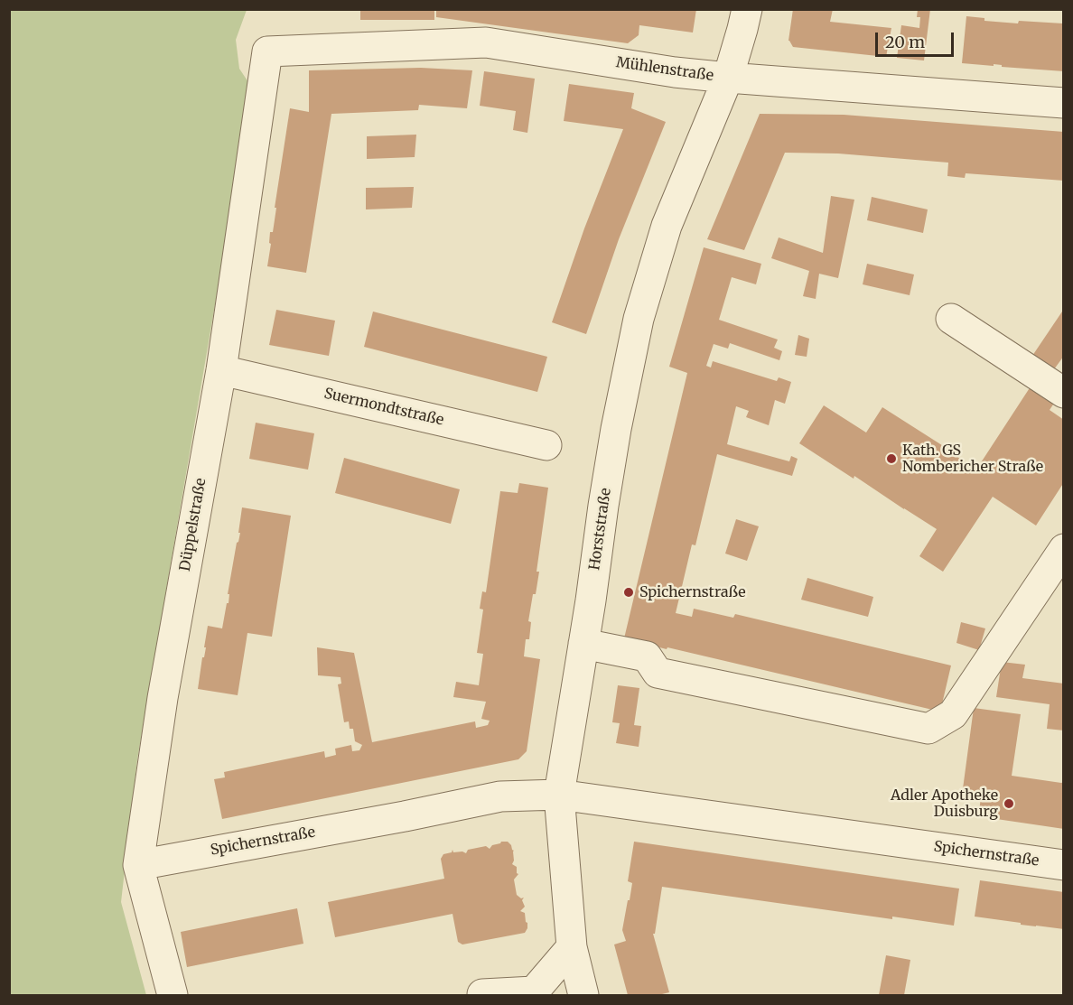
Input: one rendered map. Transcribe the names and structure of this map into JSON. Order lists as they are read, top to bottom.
{
  "streets": {
    "street": [
      "Mühlenstraße",
      "Suermondtstraße",
      "Düppelstraße",
      "Horststraße",
      "Spichernstraße"
    ]
  },
  "crossings": [
    ["Mühlenstraße", "Düppelstraße"],
    ["Mühlenstraße", "Horststraße"],
    ["Suermondtstraße", "Düppelstraße"],
    ["Düppelstraße", "Spichernstraße"],
    ["Horststraße", "Spichernstraße"]
  ],
  "places": ["Kath. GS Nombericher Straße", "Spichernstraße", "Adler Apotheke Duisburg"],
  "scale_bar": "20 m"
}
